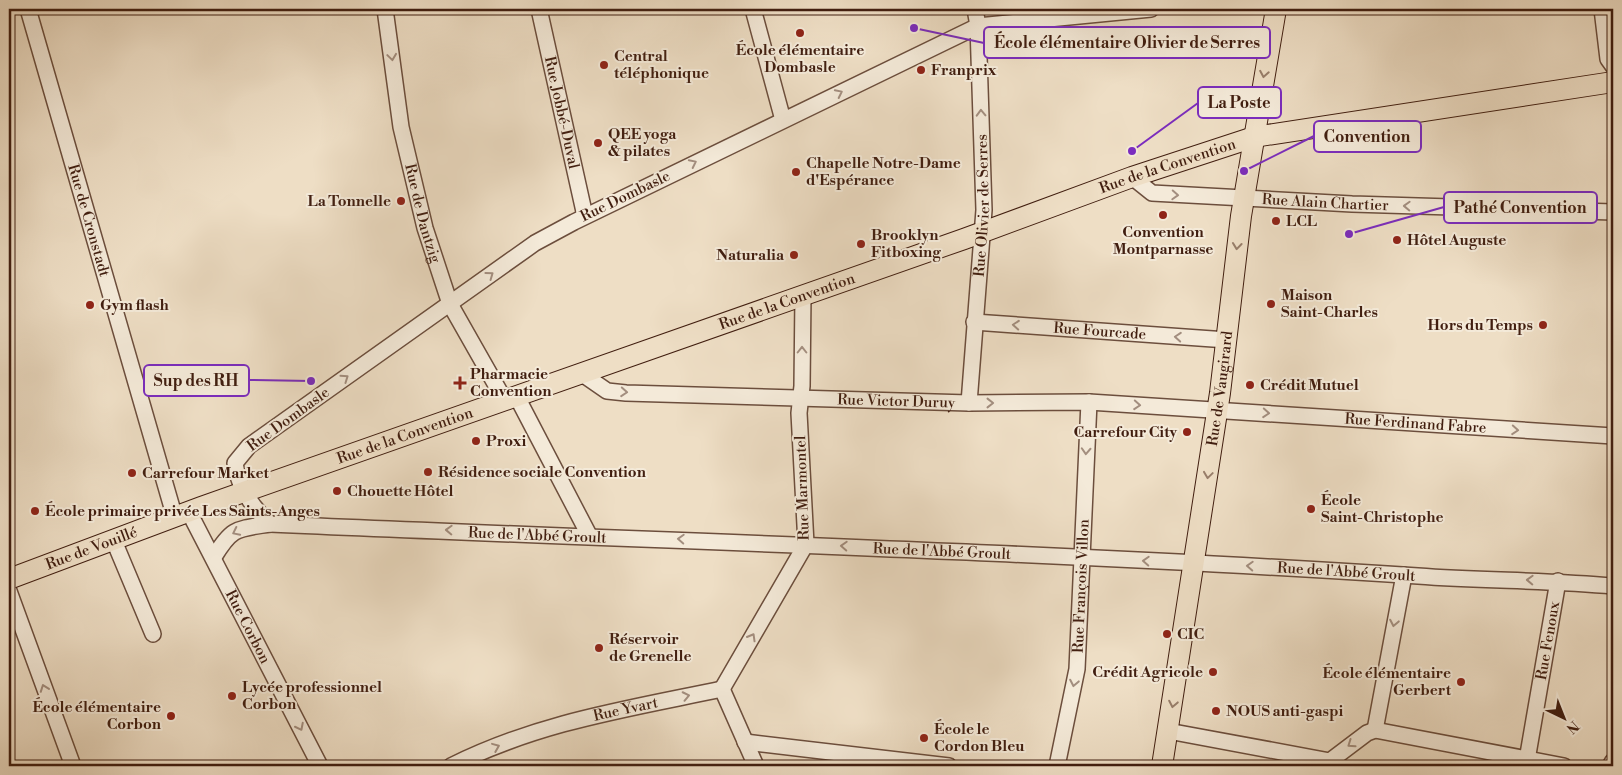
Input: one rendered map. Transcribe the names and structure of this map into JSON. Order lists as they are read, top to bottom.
{
  "streets": {
    "main road": ["Rue de la Convention", "Rue de Vaugirard", "Rue de Vouillé"],
    "street": [
      "Rue Jobbé-Duval",
      "Rue Dombasle",
      "Rue Alain Chartier",
      "Rue Olivier de Serres",
      "Rue de Dantzig",
      "Rue de Cronstadt",
      "Rue Fourcade",
      "Rue Victor Duruy",
      "Rue Ferdinand Fabre",
      "Rue Marmontel",
      "Rue de l'Abbé Groult",
      "Rue François Villon",
      "Rue Corbon",
      "Rue Fenoux",
      "Rue Yvart"
    ]
  },
  "crossings": [
    ["Rue Jobbé-Duval", "Rue Dombasle"],
    ["Rue de la Convention", "Rue Dombasle"],
    ["Rue de la Convention", "Rue Alain Chartier"],
    ["Rue de la Convention", "Rue Olivier de Serres"],
    ["Rue de la Convention", "Rue de Dantzig"],
    ["Rue de la Convention", "Rue de Cronstadt"],
    ["Rue de la Convention", "Rue de Vaugirard"],
    ["Rue de la Convention", "Rue Victor Duruy"],
    ["Rue de la Convention", "Rue Marmontel"],
    ["Rue de la Convention", "Rue de Vouillé"],
    ["Rue de la Convention", "Rue Corbon"],
    ["Rue Dombasle", "Rue Olivier de Serres"],
    ["Rue Dombasle", "Rue de Dantzig"],
    ["Rue Alain Chartier", "Rue de Vaugirard"],
    ["Rue Olivier de Serres", "Rue Fourcade"],
    ["Rue Olivier de Serres", "Rue Victor Duruy"],
    ["Rue de Dantzig", "Rue de l'Abbé Groult"],
    ["Rue de Cronstadt", "Rue de Vouillé"],
    ["Rue de Cronstadt", "Rue Corbon"],
    ["Rue Fourcade", "Rue de Vaugirard"],
    ["Rue de Vaugirard", "Rue Victor Duruy"],
    ["Rue de Vaugirard", "Rue Ferdinand Fabre"],
    ["Rue de Vaugirard", "Rue de l'Abbé Groult"],
    ["Rue Victor Duruy", "Rue Ferdinand Fabre"],
    ["Rue Victor Duruy", "Rue Marmontel"],
    ["Rue Victor Duruy", "Rue François Villon"],
    ["Rue Marmontel", "Rue de l'Abbé Groult"],
    ["Rue Marmontel", "Rue Yvart"],
    ["Rue de l'Abbé Groult", "Rue François Villon"],
    ["Rue de l'Abbé Groult", "Rue Corbon"],
    ["Rue de l'Abbé Groult", "Rue Fenoux"],
    ["Rue de Vouillé", "Rue Corbon"]
  ],
  "one_way": [
    "Rue Dombasle",
    "Rue Olivier de Serres",
    "Rue de Dantzig",
    "Rue Fourcade",
    "Rue de Vaugirard",
    "Rue Victor Duruy",
    "Rue Ferdinand Fabre",
    "Rue Marmontel",
    "Rue de l'Abbé Groult",
    "Rue François Villon",
    "Rue Corbon",
    "Rue Yvart"
  ],
  "places": {
    "other": [
      "École élémentaire Olivier de Serres",
      "École élémentaire Dombasle",
      "Central téléphonique",
      "Franprix",
      "QEE yoga & pilates",
      "La Poste",
      "Convention",
      "Chapelle Notre-Dame d'Espérance",
      "La Tonnelle",
      "Convention Montparnasse",
      "LCL",
      "Pathé Convention",
      "Hôtel Auguste",
      "Brooklyn Fitboxing",
      "Naturalia",
      "Maison Saint-Charles",
      "Gym flash",
      "Hors du Temps",
      "Sup des RH",
      "Crédit Mutuel",
      "Carrefour City",
      "Proxi",
      "Résidence sociale Convention",
      "Carrefour Market",
      "Chouette Hôtel",
      "École Saint-Christophe",
      "École primaire privée Les Saints-Anges",
      "CIC",
      "Réservoir de Grenelle",
      "Crédit Agricole",
      "École élémentaire Gerbert",
      "Lycée professionnel Corbon",
      "NOUS anti-gaspi",
      "École élémentaire Corbon",
      "École le Cordon Bleu"
    ],
    "health": ["Pharmacie Convention"]
  },
  "north": "bottom right"
}
